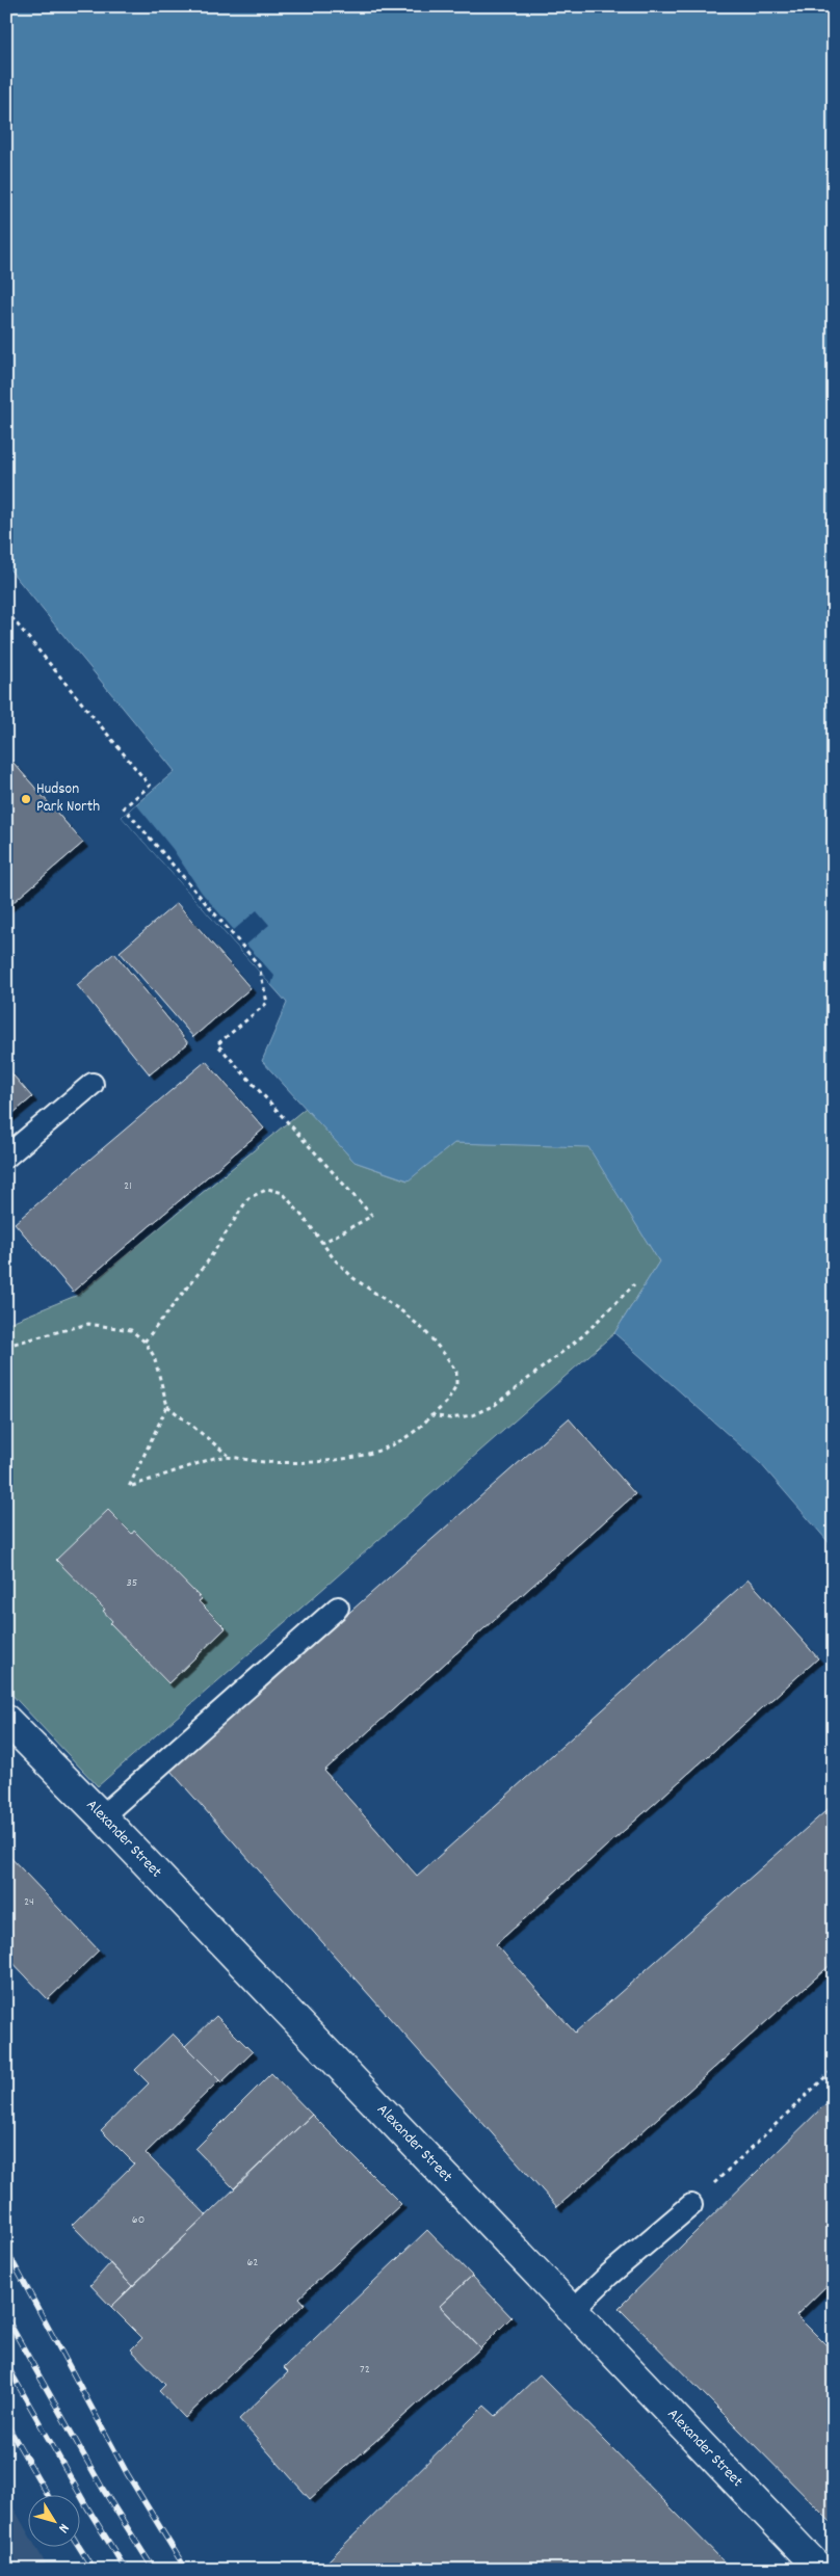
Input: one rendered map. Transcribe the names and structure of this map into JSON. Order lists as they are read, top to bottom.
{
  "streets": {
    "street": ["Alexander Street"]
  },
  "places": ["Hudson Park North"],
  "house_numbers": [
    "21",
    "35",
    "24",
    "60",
    "62",
    "72"
  ],
  "north": "bottom right"
}
